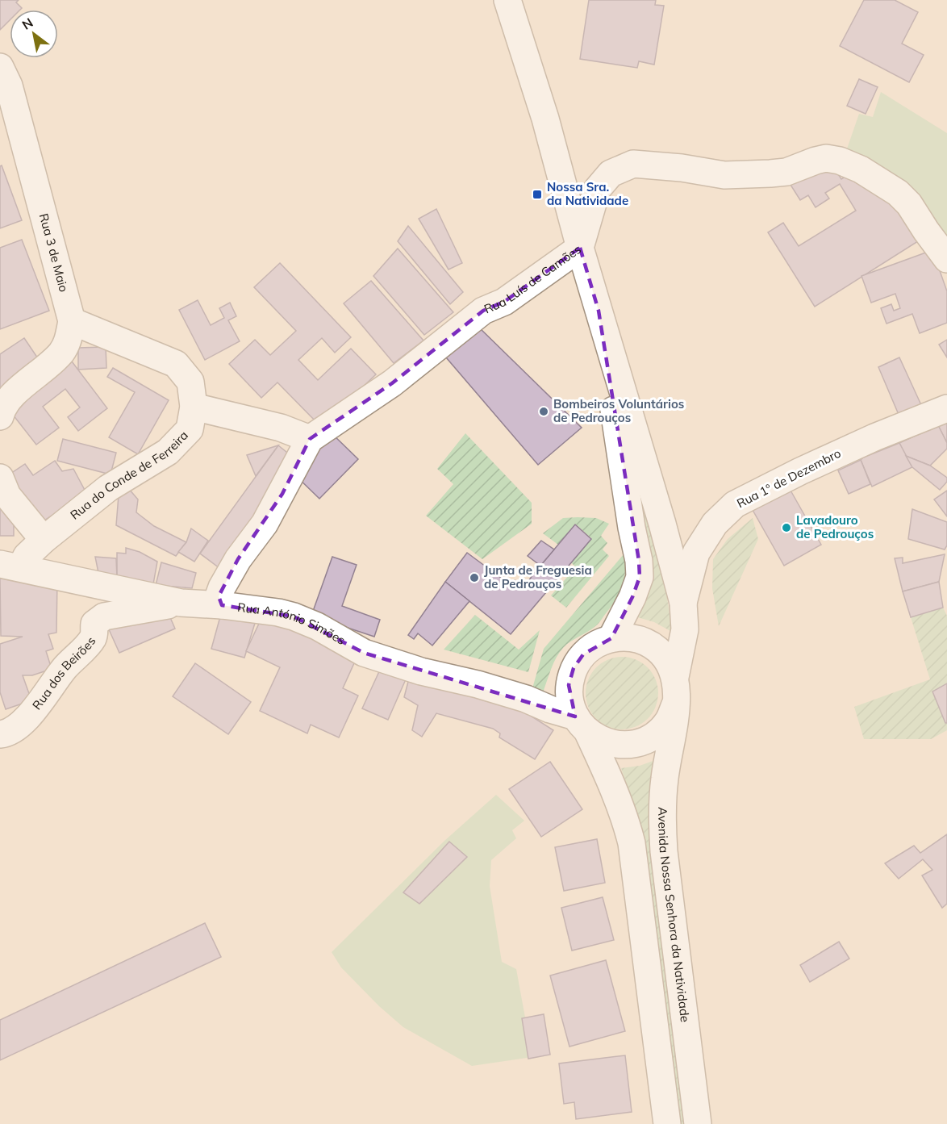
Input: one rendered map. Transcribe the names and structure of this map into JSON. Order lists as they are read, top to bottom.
{
  "streets": {
    "street": [
      "Rua 3 de Maio",
      "Rua Luís de Camões",
      "Rua do Conde de Ferreira",
      "Rua 1º de Dezembro",
      "Rua António Simões",
      "Rua dos Beirões",
      "Avenida Nossa Senhora da Natividade"
    ]
  },
  "crossings": [
    ["Rua 3 de Maio", "Rua do Conde de Ferreira"],
    ["Rua Luís de Camões", "Rua António Simões"],
    ["Rua Luís de Camões", "Avenida Nossa Senhora da Natividade"],
    ["Rua do Conde de Ferreira", "Rua António Simões"],
    ["Rua 1º de Dezembro", "Avenida Nossa Senhora da Natividade"],
    ["Rua António Simões", "Rua dos Beirões"],
    ["Rua António Simões", "Avenida Nossa Senhora da Natividade"]
  ],
  "places": {
    "transit": ["Nossa Sra. da Natividade"],
    "other": ["Bombeiros Voluntários de Pedrouços", "Lavadouro de Pedrouços", "Junta de Freguesia de Pedrouços"]
  },
  "north": "top left"
}
